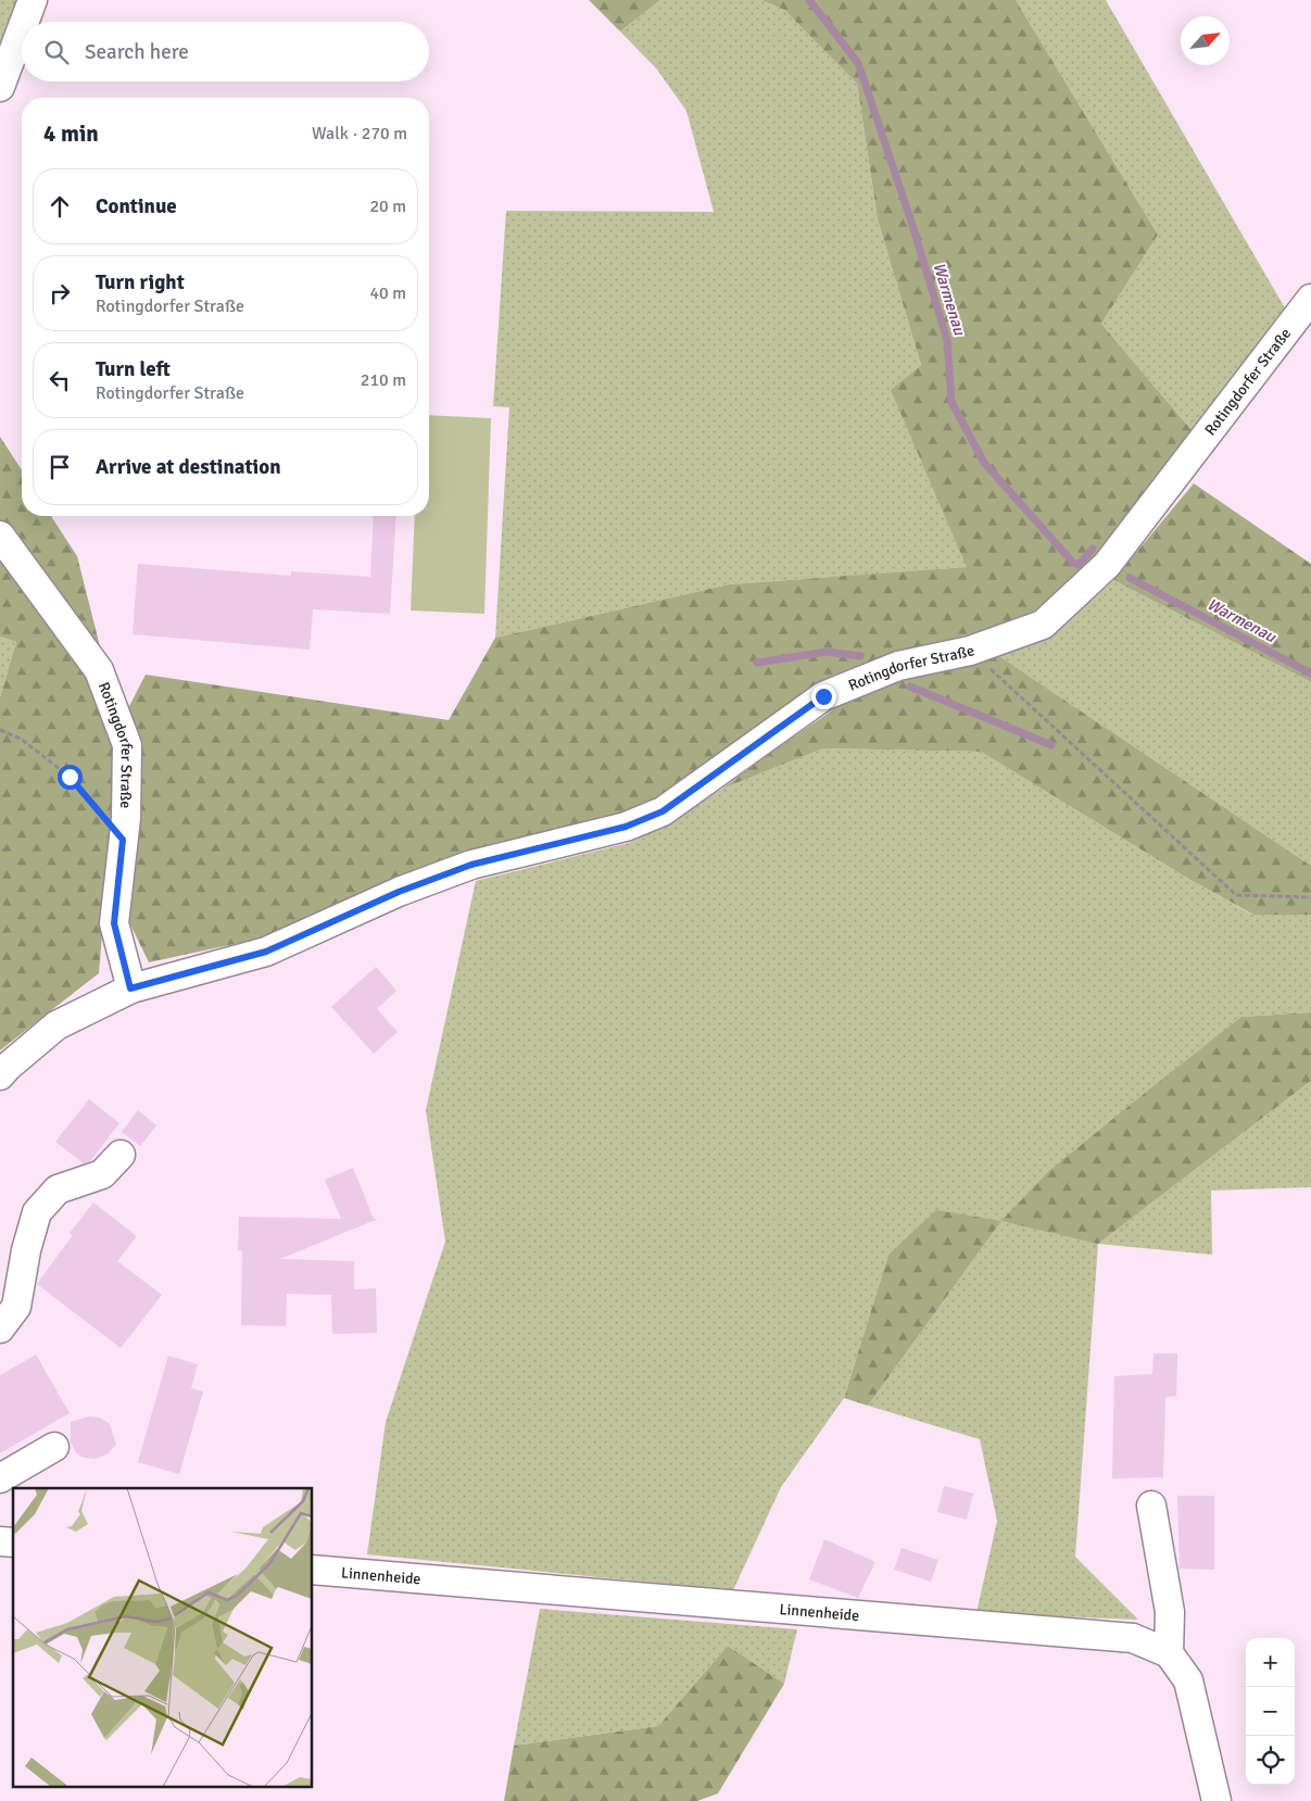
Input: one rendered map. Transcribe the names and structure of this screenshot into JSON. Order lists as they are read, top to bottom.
{
  "streets": {
    "street": ["Rotingdorfer Straße", "Linnenheide"]
  },
  "water": ["Warmenau"],
  "north": "top right",
  "page": {
    "search": "Search here",
    "heading": ["4 min", "Walk · 270 m"],
    "list": [
      ["Continue", "20 m"],
      ["Turn right", "Rotingdorfer Straße", "40 m"],
      ["Turn left", "Rotingdorfer Straße", "210 m"],
      "Arrive at destination"
    ],
    "map_buttons": ["+", "−"]
  }
}
